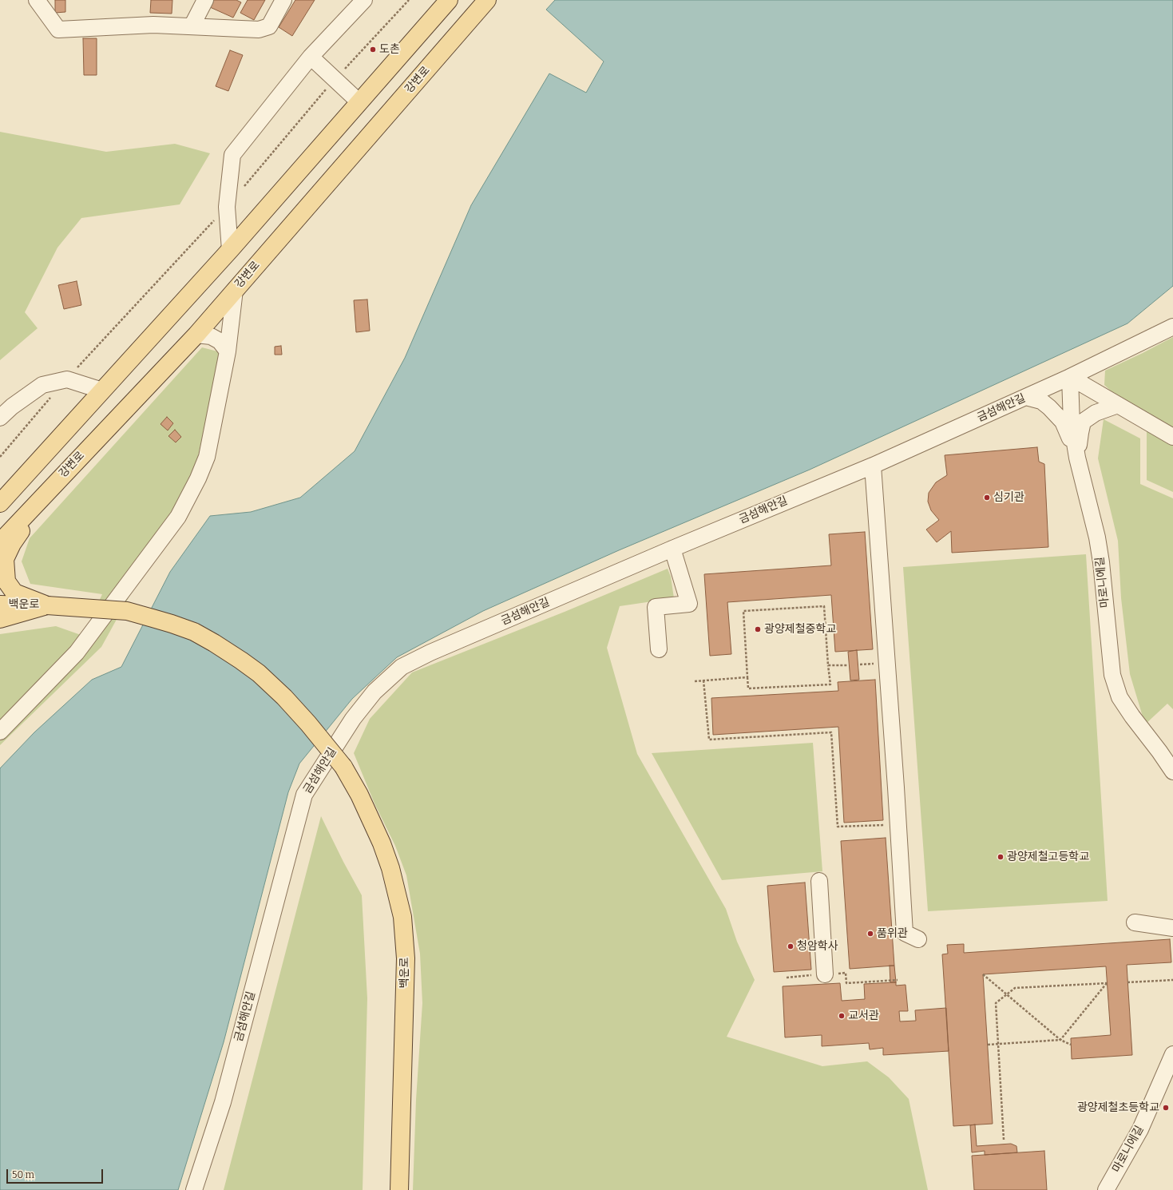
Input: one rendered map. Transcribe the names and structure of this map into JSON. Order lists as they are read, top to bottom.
{
  "streets": {
    "main road": ["강변로", "백운로"],
    "street": ["금섬해안길", "마로니에길"]
  },
  "crossings": [
    ["금섬해안길", "마로니에길"]
  ],
  "places": [
    "도촌",
    "심기관",
    "광양제철중학교",
    "광양제철고등학교",
    "품위관",
    "청암학사",
    "교서관",
    "광양제철초등학교"
  ],
  "scale_bar": "50 m"
}
